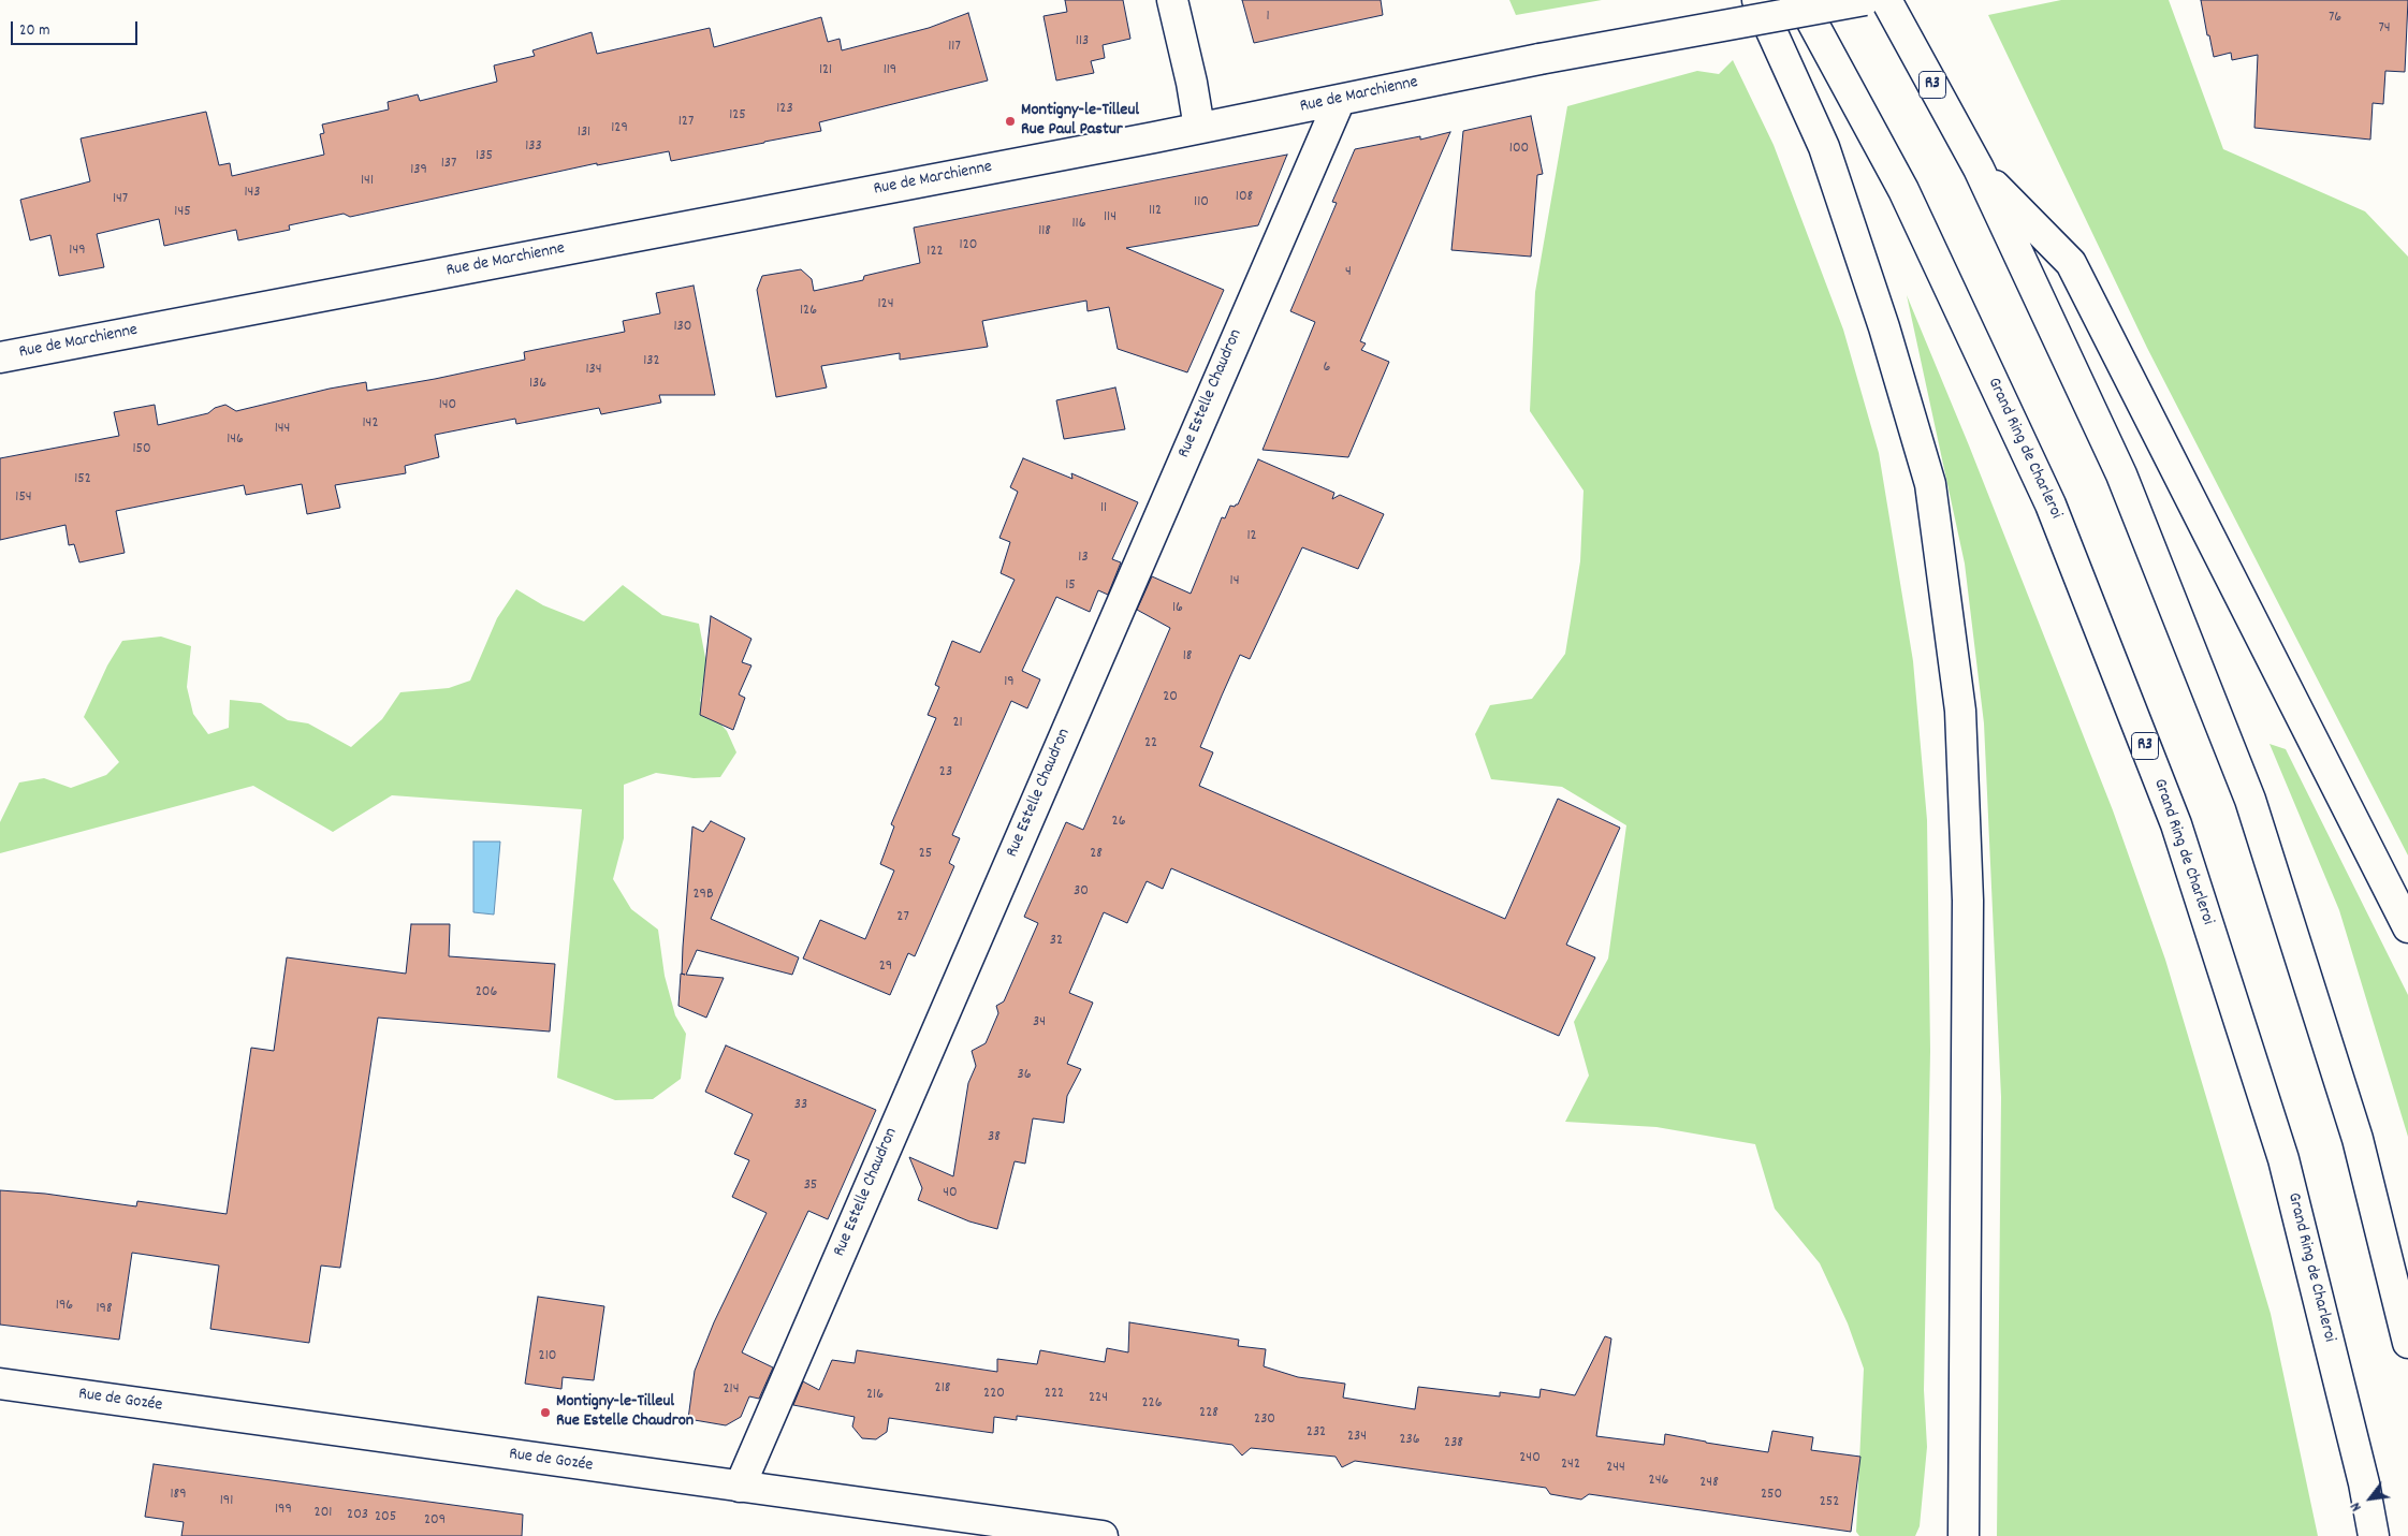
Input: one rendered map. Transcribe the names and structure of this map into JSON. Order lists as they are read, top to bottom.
{
  "streets": {
    "main road": [
      "R3",
      "Rue de Marchienne",
      "Rue Estelle Chaudron",
      "Grand Ring de Charleroi",
      "Rue de Gozée"
    ]
  },
  "crossings": [
    ["Rue de Marchienne", "Rue Estelle Chaudron"],
    ["Rue Estelle Chaudron", "Rue de Gozée"]
  ],
  "places": ["Montigny-le-Tilleul Rue Paul Pastur", "Montigny-le-Tilleul Rue Estelle Chaudron"],
  "house_numbers": [
    "1",
    "76",
    "74",
    "113",
    "117",
    "121",
    "119",
    "123",
    "125",
    "127",
    "129",
    "131",
    "133",
    "100",
    "135",
    "137",
    "139",
    "141",
    "143",
    "108",
    "147",
    "110",
    "112",
    "145",
    "114",
    "116",
    "118",
    "120",
    "149",
    "122",
    "4",
    "124",
    "126",
    "130",
    "132",
    "6",
    "134",
    "136",
    "140",
    "142",
    "144",
    "146",
    "150",
    "152",
    "154",
    "11",
    "12",
    "13",
    "14",
    "15",
    "16",
    "18",
    "19",
    "20",
    "21",
    "22",
    "23",
    "26",
    "25",
    "28",
    "30",
    "29B",
    "27",
    "32",
    "29",
    "206",
    "34",
    "36",
    "33",
    "38",
    "35",
    "40",
    "196",
    "198",
    "210",
    "218",
    "214",
    "220",
    "222",
    "216",
    "224",
    "226",
    "228",
    "230",
    "232",
    "234",
    "236",
    "238",
    "240",
    "242",
    "244",
    "246",
    "248",
    "189",
    "250",
    "191",
    "252",
    "199",
    "201",
    "203",
    "205",
    "209"
  ],
  "scale_bar": "20 m",
  "north": "bottom left"
}
